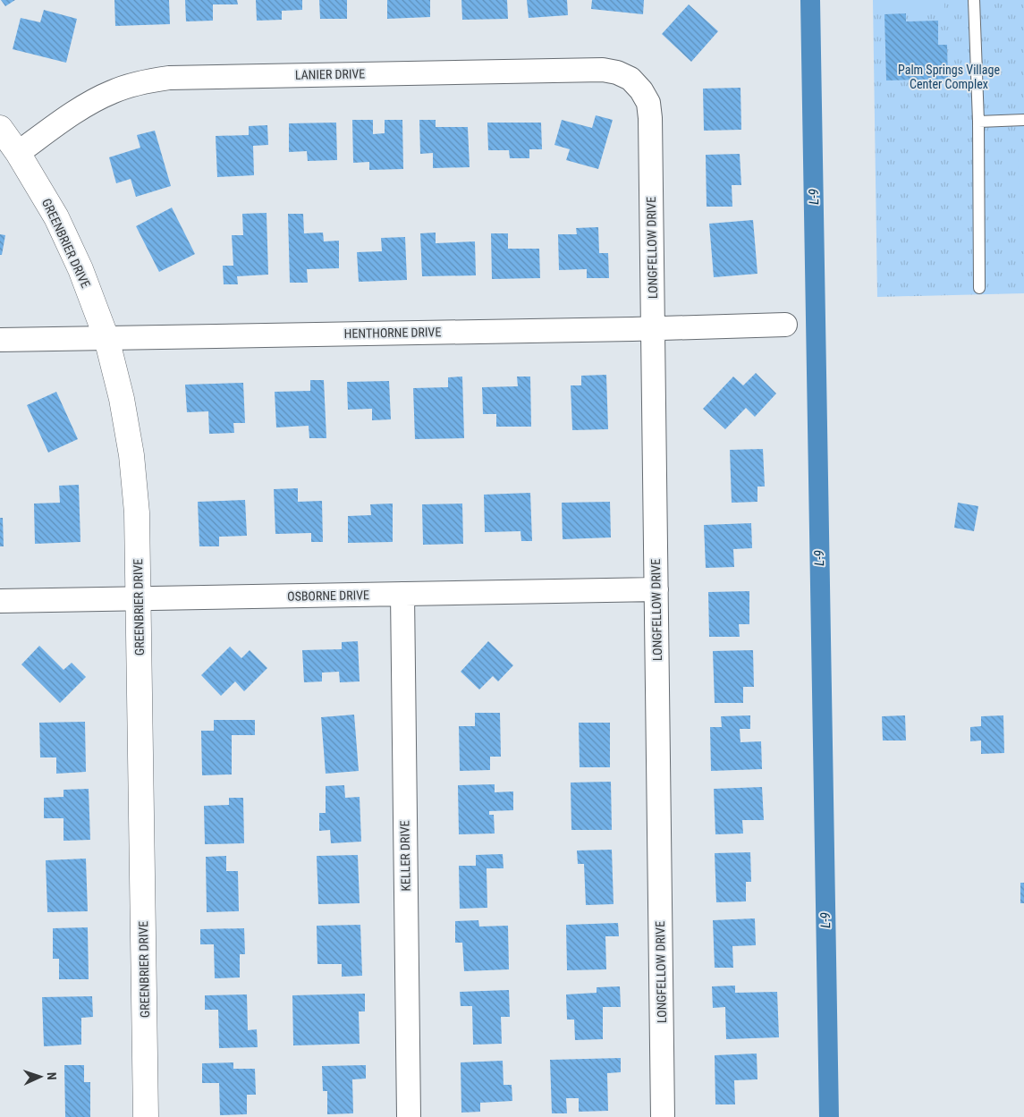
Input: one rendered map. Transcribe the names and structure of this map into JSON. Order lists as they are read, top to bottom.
{
  "streets": {
    "street": [
      "LANIER DRIVE",
      "GREENBRIER DRIVE",
      "LONGFELLOW DRIVE",
      "HENTHORNE DRIVE",
      "OSBORNE DRIVE",
      "KELLER DRIVE"
    ]
  },
  "crossings": [
    ["LANIER DRIVE", "GREENBRIER DRIVE"],
    ["LANIER DRIVE", "LONGFELLOW DRIVE"],
    ["GREENBRIER DRIVE", "HENTHORNE DRIVE"],
    ["GREENBRIER DRIVE", "OSBORNE DRIVE"],
    ["LONGFELLOW DRIVE", "HENTHORNE DRIVE"],
    ["LONGFELLOW DRIVE", "OSBORNE DRIVE"],
    ["OSBORNE DRIVE", "KELLER DRIVE"]
  ],
  "water": ["L-9"],
  "parks": ["Palm Springs Village Center Complex"],
  "north": "right"
}
